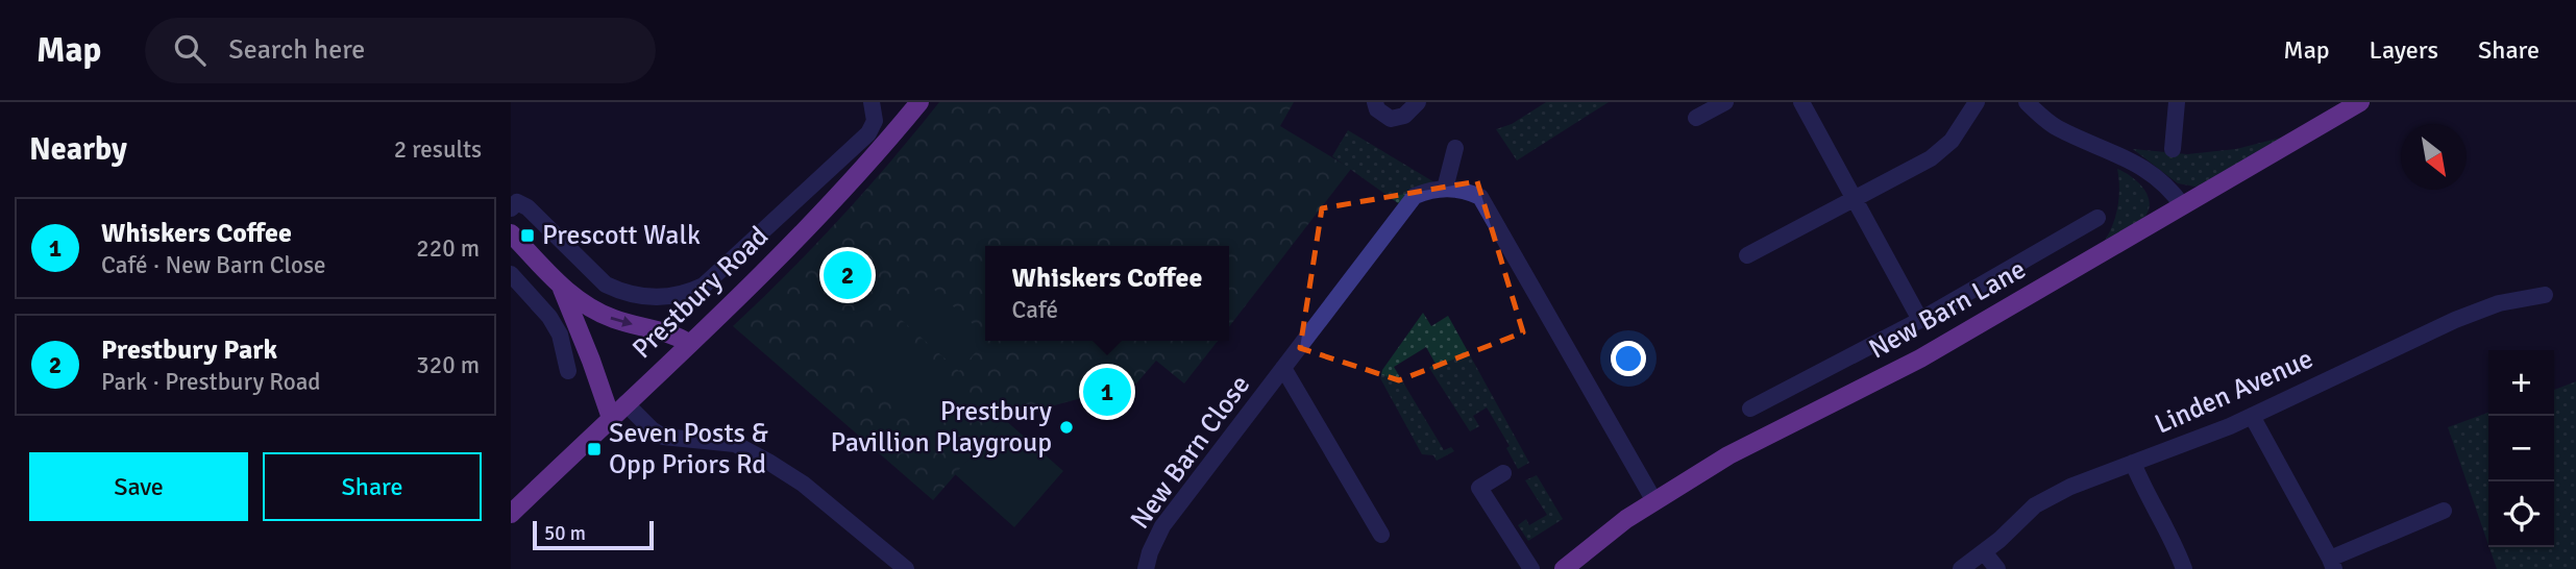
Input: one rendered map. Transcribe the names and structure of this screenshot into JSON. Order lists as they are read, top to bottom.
{
  "streets": {
    "main road": ["Prestbury Road", "New Barn Lane"],
    "street": ["Linden Avenue", "New Barn Close"]
  },
  "places": {
    "transit": ["Prescott Walk", "Seven Posts & Opp Priors Rd"],
    "other": ["Prestbury Pavillion Playgroup"]
  },
  "scale_bar": "50 m",
  "north": "bottom right",
  "page": {
    "header": "Map",
    "search": "Search here",
    "nav": ["Map", "Layers", "Share"],
    "heading": ["Nearby", "2 results"],
    "list": [
      {
        "mark": "1",
        "name": "Whiskers Coffee",
        "note": "Café · New Barn Close",
        "value": "220 m"
      },
      {
        "mark": "2",
        "name": "Prestbury Park",
        "note": "Park · Prestbury Road",
        "value": "320 m"
      }
    ],
    "popup": ["Whiskers Coffee", "Café"],
    "pins": ["2", "1"],
    "map_buttons": ["+", "−"],
    "buttons": ["Save", "Share"],
    "scale": "50 m"
  }
}
